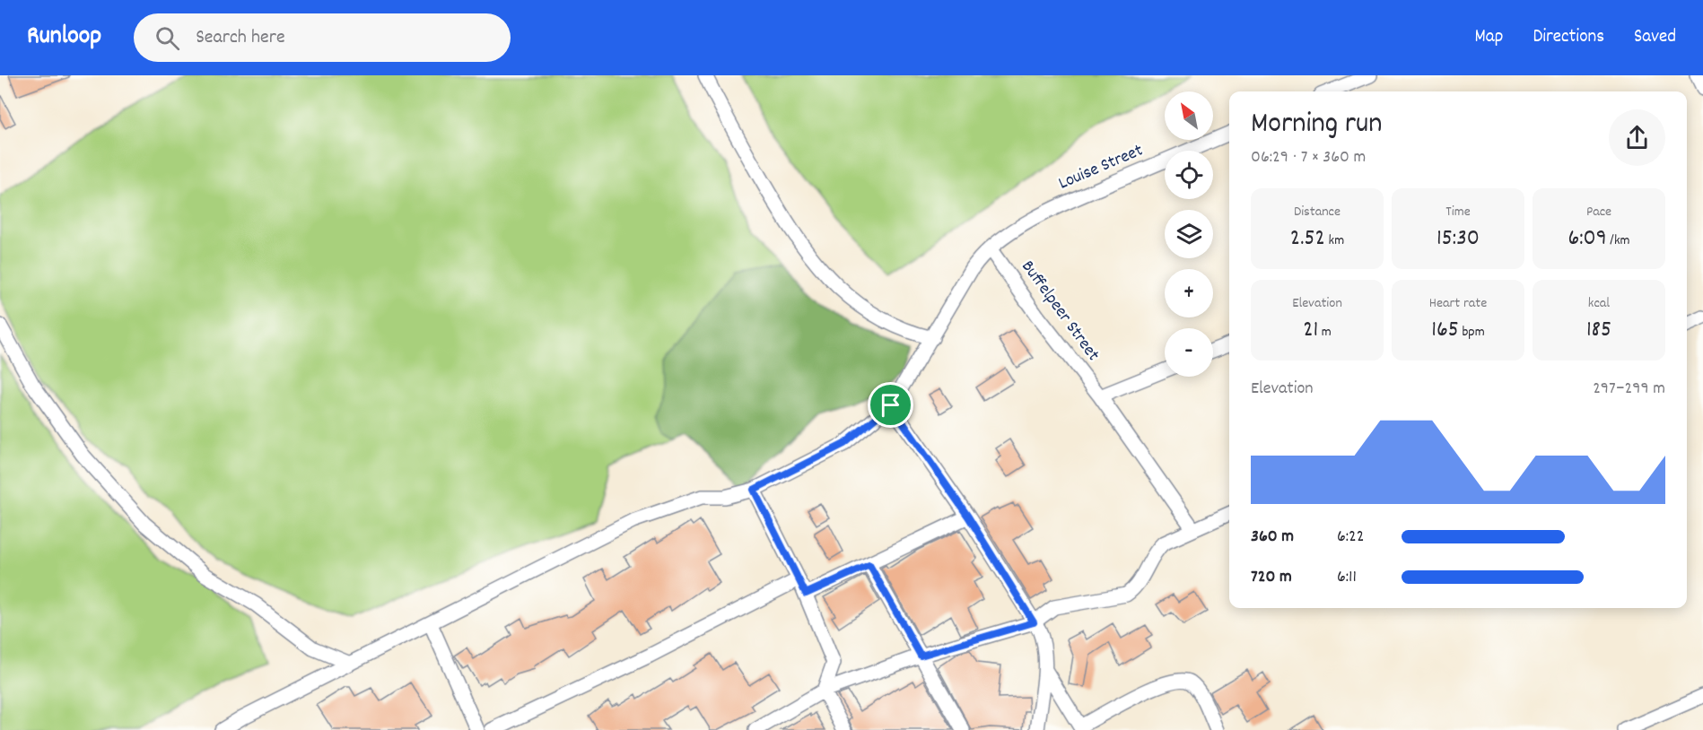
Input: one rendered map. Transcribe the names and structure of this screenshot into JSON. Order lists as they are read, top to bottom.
{
  "streets": {
    "street": ["Louise Street", "Buffelpeer Street"]
  },
  "crossings": [
    ["Louise Street", "Buffelpeer Street"]
  ],
  "north": "top left",
  "page": {
    "header": "Runloop",
    "search": "Search here",
    "nav": ["Map", "Directions", "Saved"],
    "map_buttons": ["+", "−"],
    "heading": ["Morning run", "06:29 · 7 × 360 m"],
    "stats": [
      ["Distance", "2.52 km"],
      ["Time", "15:30"],
      ["Pace", "6:09 /km"],
      ["Elevation", "21 m"],
      ["Heart rate", "165 bpm"],
      ["kcal", "185"]
    ],
    "chart": ["Elevation", "297–299 m"],
    "list": [
      {
        "name": "360 m",
        "note": "6:22"
      },
      {
        "name": "720 m",
        "note": "6:11"
      }
    ]
  }
}
